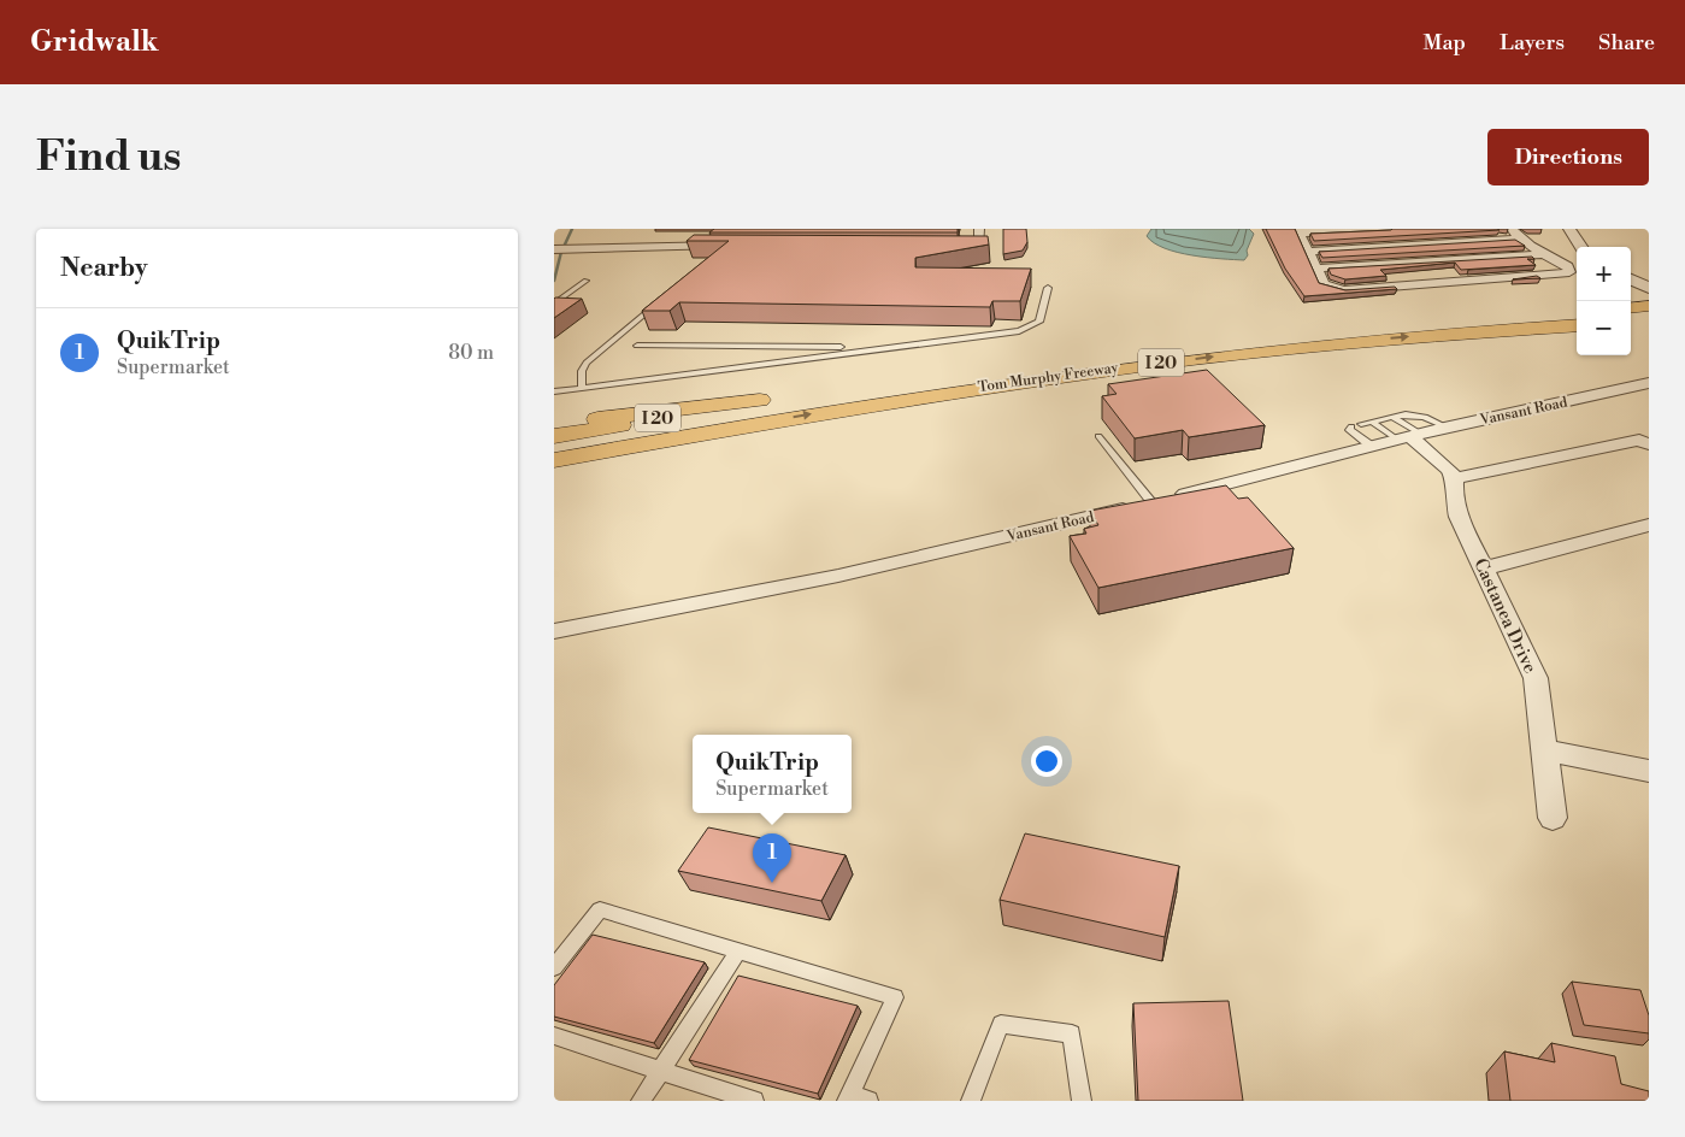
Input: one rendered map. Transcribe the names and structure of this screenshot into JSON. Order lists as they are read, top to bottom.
{
  "streets": {
    "highway": ["I 20", "Tom Murphy Freeway"],
    "street": ["Vansant Road", "Castanea Drive"]
  },
  "page": {
    "header": "Gridwalk",
    "nav": ["Map", "Layers", "Share"],
    "buttons": "Directions",
    "title": "Find us",
    "heading": "Nearby",
    "map_buttons": ["+", "−"],
    "list": [
      {
        "mark": "1",
        "name": "QuikTrip",
        "note": "Supermarket",
        "value": "80 m"
      }
    ],
    "popup": ["QuikTrip", "Supermarket"],
    "pins": "1"
  }
}
